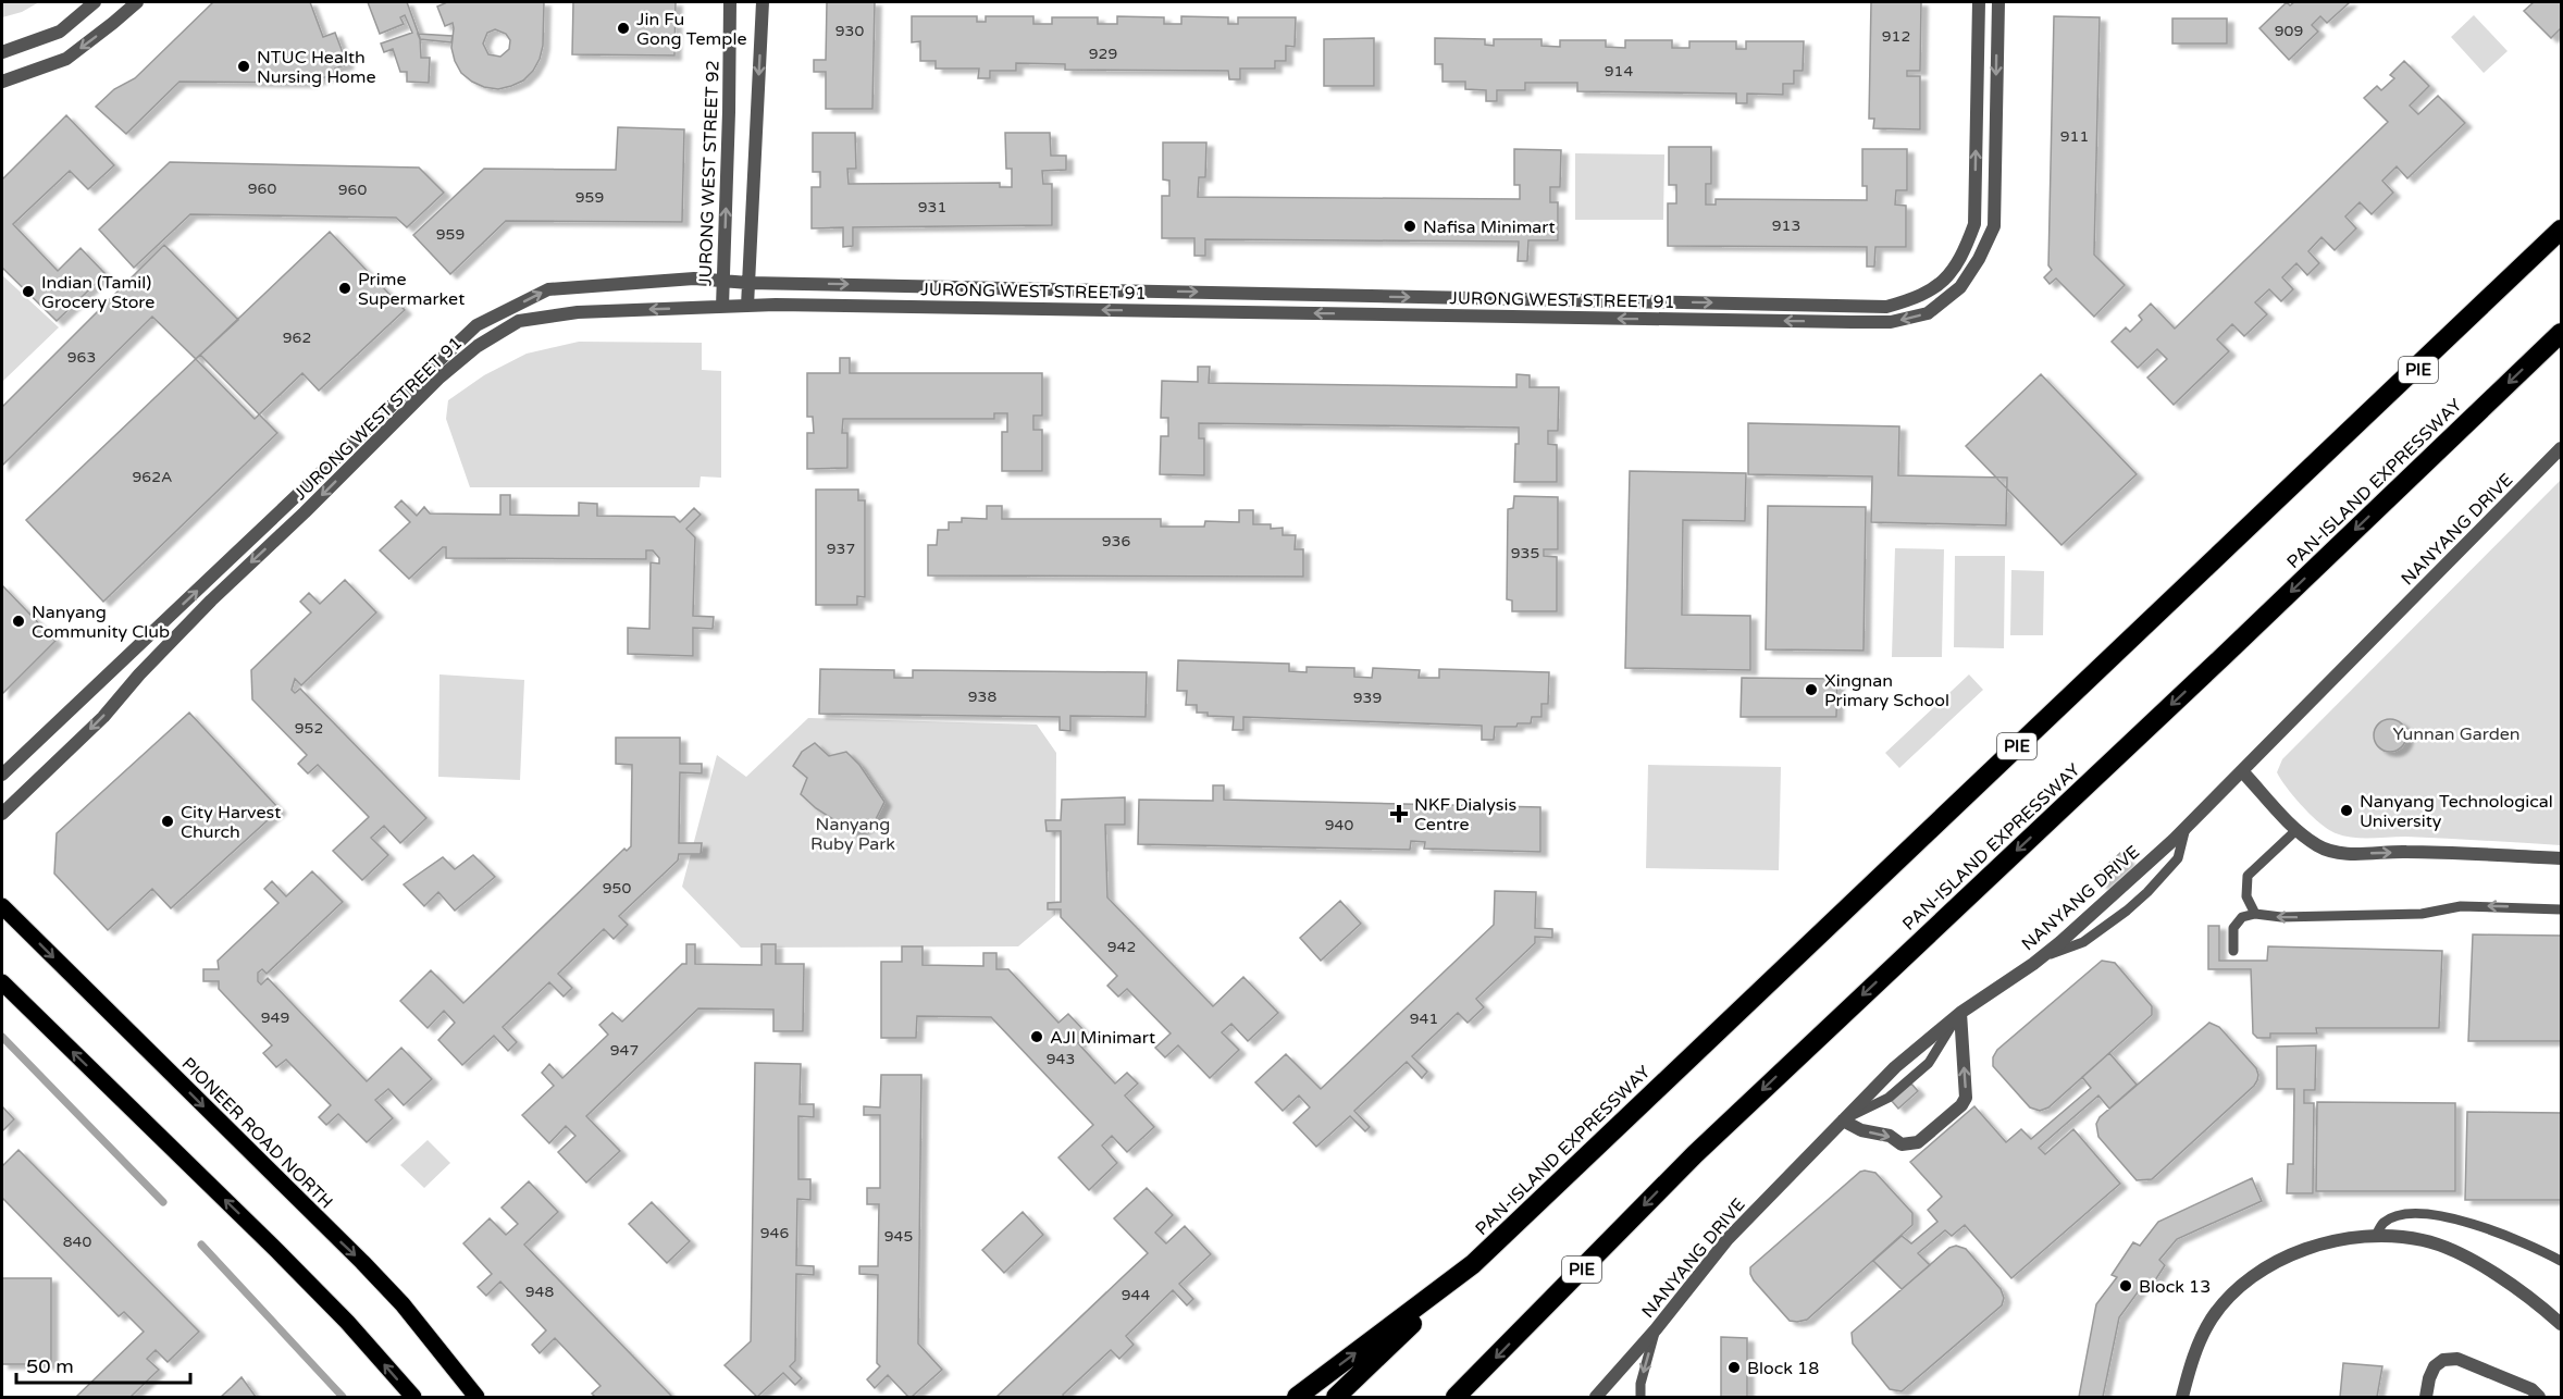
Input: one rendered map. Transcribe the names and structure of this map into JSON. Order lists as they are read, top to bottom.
{
  "streets": {
    "highway": ["PIE", "PAN-ISLAND EXPRESSWAY"],
    "main road": ["PIONEER ROAD NORTH"],
    "street": ["JURONG WEST STREET 92", "JURONG WEST STREET 91", "NANYANG DRIVE"]
  },
  "crossings": [
    ["JURONG WEST STREET 92", "JURONG WEST STREET 91"]
  ],
  "parks": ["Yunnan Garden", "Nanyang Ruby Park"],
  "places": {
    "other": [
      "Jin Fu Gong Temple",
      "NTUC Health Nursing Home",
      "Nafisa Minimart",
      "Prime Supermarket",
      "Indian (Tamil) Grocery Store",
      "Nanyang Community Club",
      "Xingnan Primary School",
      "Nanyang Technological University",
      "City Harvest Church",
      "AJI Minimart",
      "Block 13",
      "Block 18"
    ],
    "health": ["NKF Dialysis Centre"]
  },
  "house_numbers": [
    "930",
    "909",
    "912",
    "929",
    "914",
    "911",
    "960",
    "960",
    "959",
    "931",
    "913",
    "959",
    "962",
    "963",
    "962A",
    "936",
    "937",
    "935",
    "938",
    "939",
    "952",
    "940",
    "950",
    "942",
    "949",
    "941",
    "947",
    "943",
    "946",
    "945",
    "840",
    "948",
    "944"
  ],
  "scale_bar": "50 m"
}
